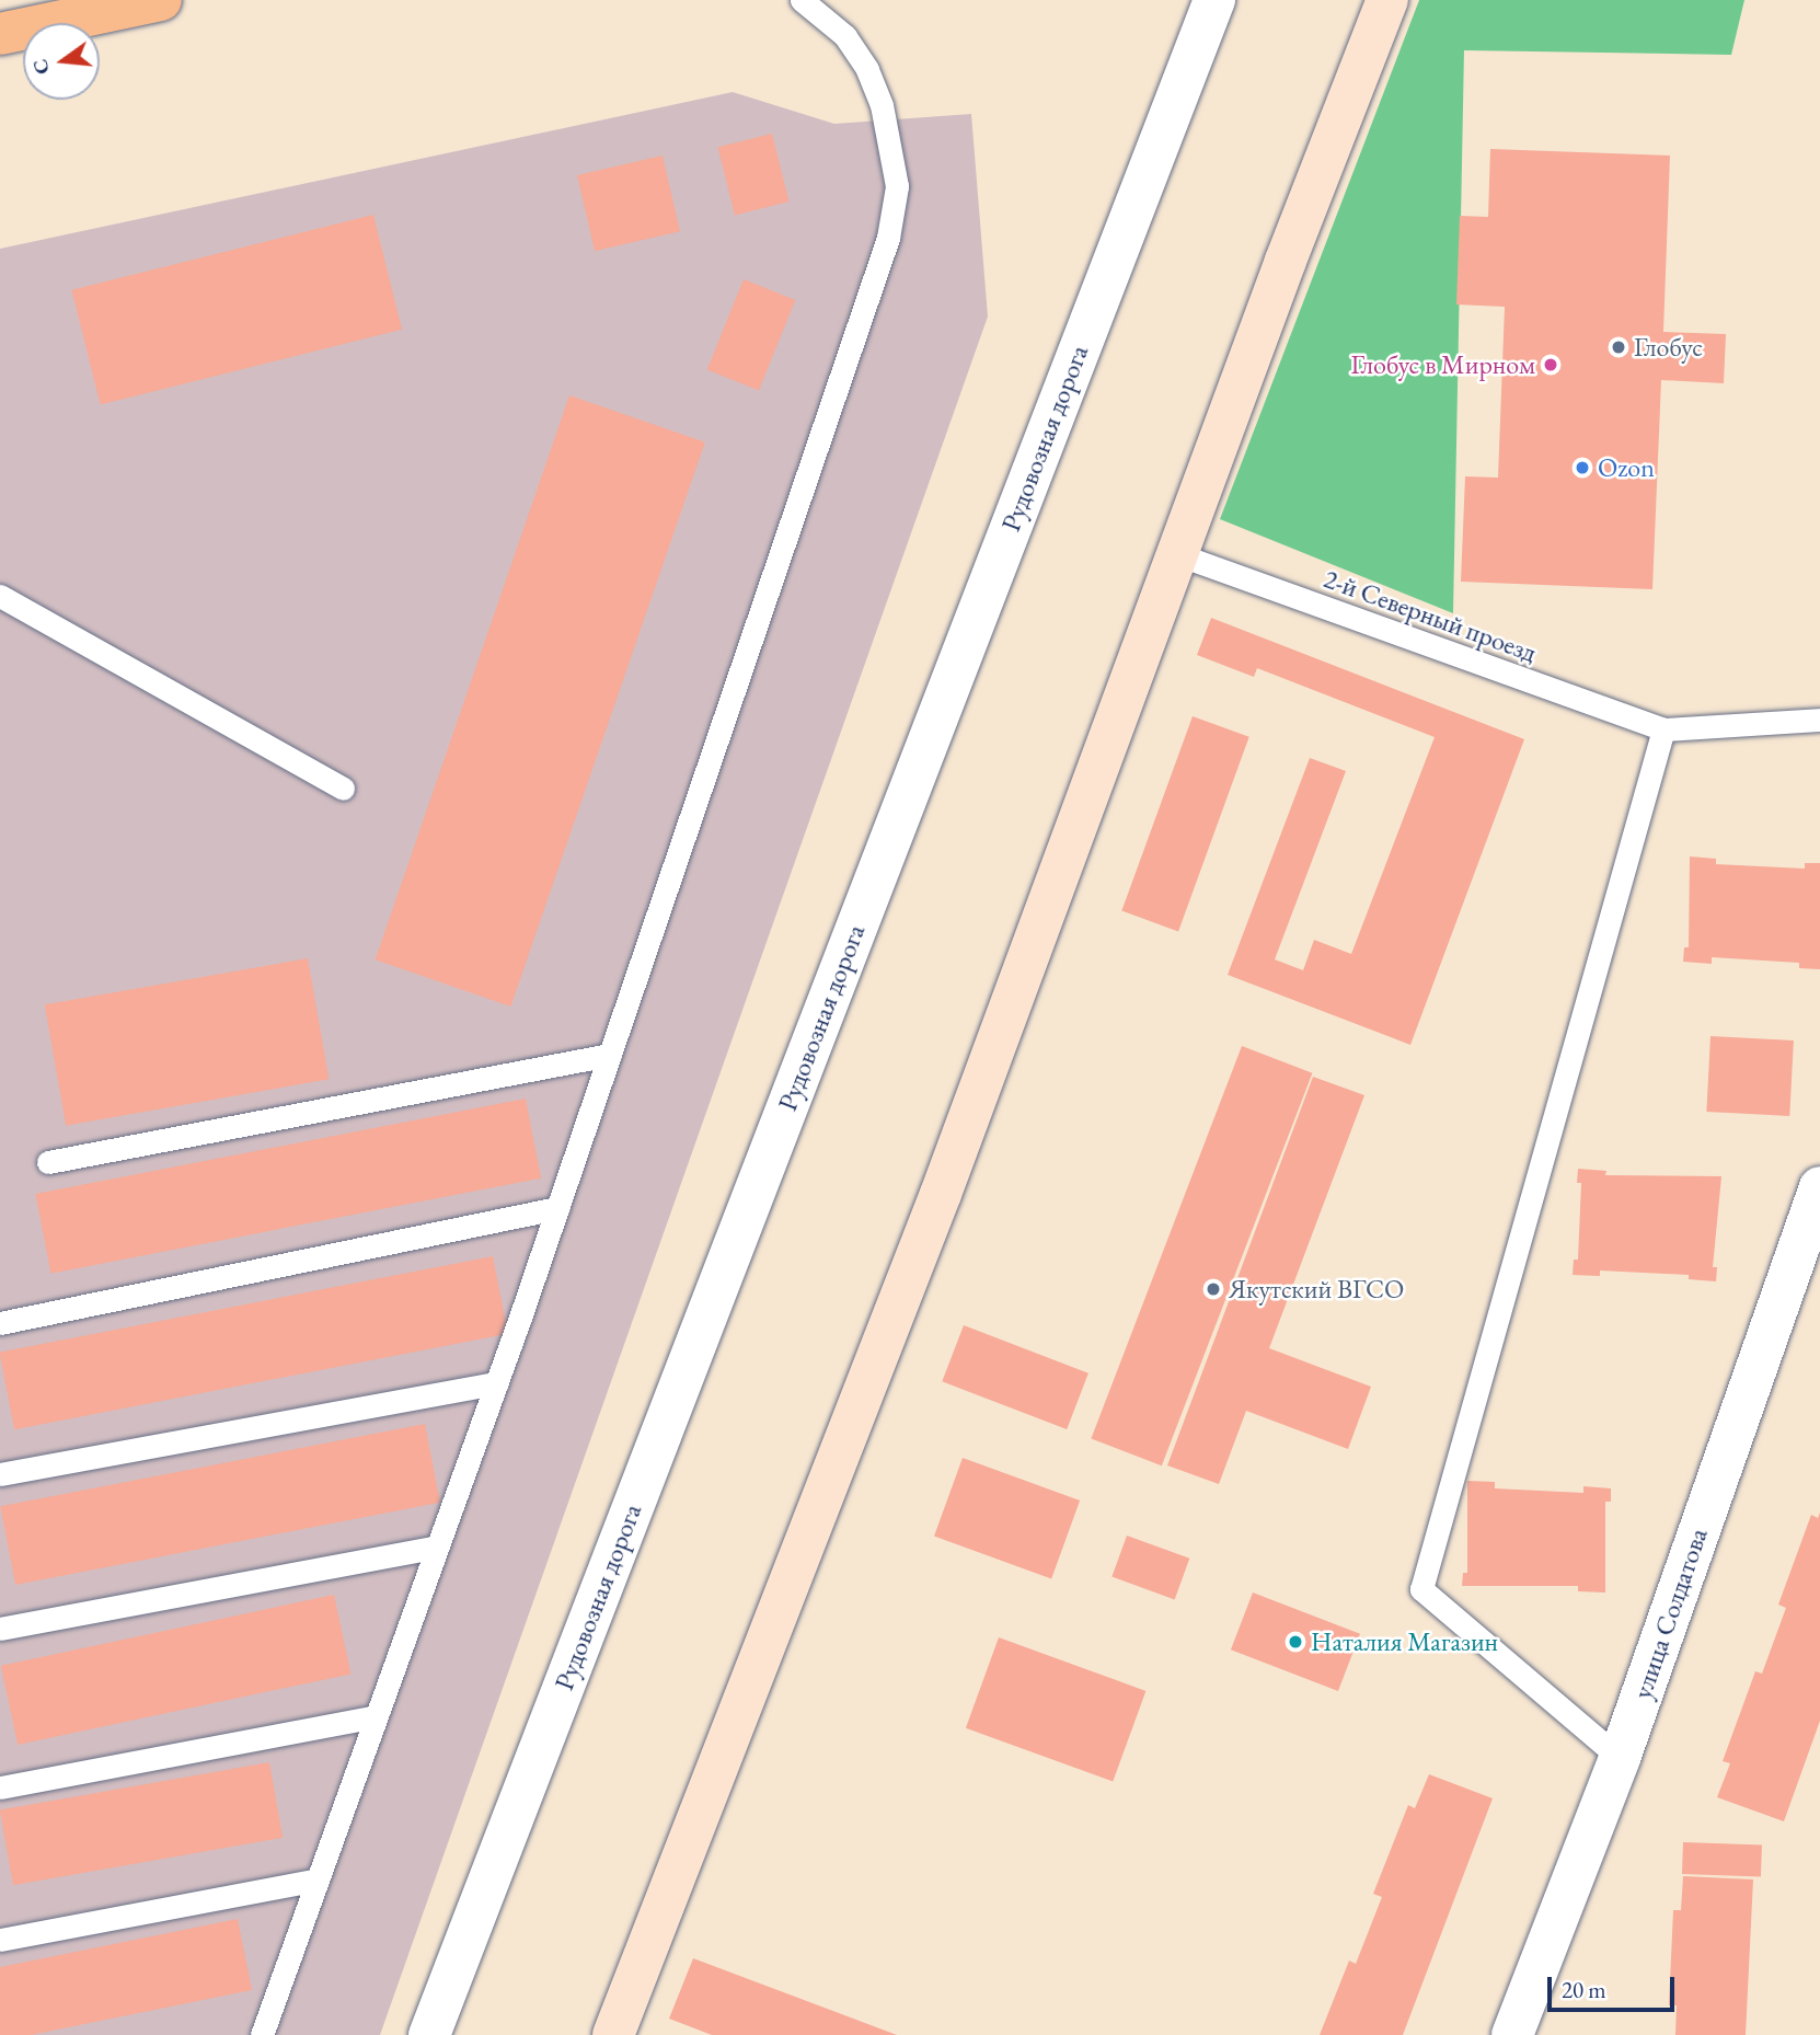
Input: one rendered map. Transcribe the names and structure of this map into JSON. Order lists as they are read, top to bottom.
{
  "streets": {
    "street": ["Рудовозная дорога", "улица Солдатова"],
    "lane": ["2-й Северный проезд"]
  },
  "places": [
    "Глобус",
    "Глобус в Мирном",
    "Ozon",
    "Якутский ВГСО",
    "Наталия Магазин"
  ],
  "scale_bar": "20 m",
  "north": "left"
}
